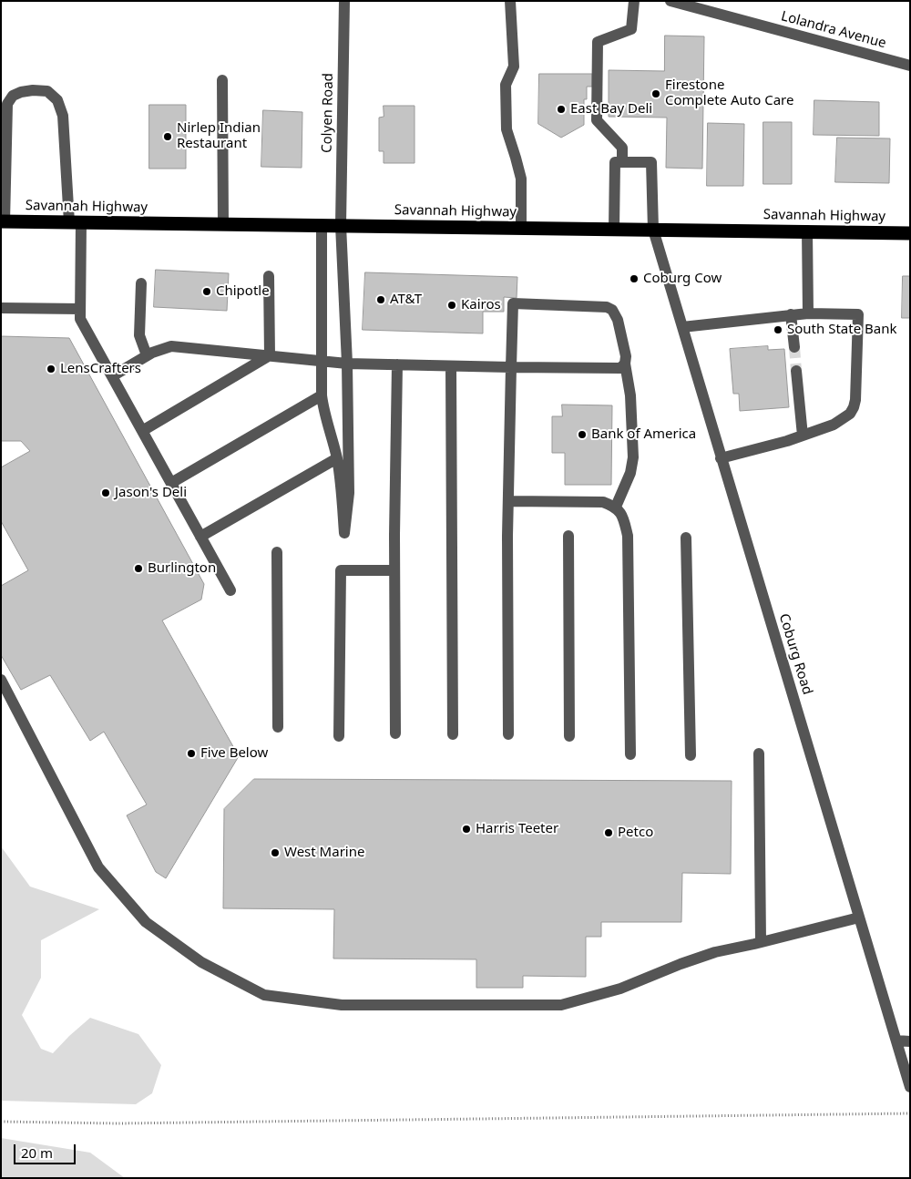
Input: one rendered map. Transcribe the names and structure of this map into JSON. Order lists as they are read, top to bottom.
{
  "streets": {
    "highway": ["Savannah Highway"],
    "street": ["Lolandra Avenue", "Colyen Road", "Coburg Road"]
  },
  "crossings": [
    ["Colyen Road", "Savannah Highway"],
    ["Savannah Highway", "Coburg Road"]
  ],
  "places": [
    "Firestone Complete Auto Care",
    "East Bay Deli",
    "Nirlep Indian Restaurant",
    "Coburg Cow",
    "Chipotle",
    "AT&T",
    "Kairos",
    "South State Bank",
    "LensCrafters",
    "Bank of America",
    "Jason's Deli",
    "Burlington",
    "Five Below",
    "Harris Teeter",
    "Petco",
    "West Marine"
  ],
  "scale_bar": "20 m"
}
